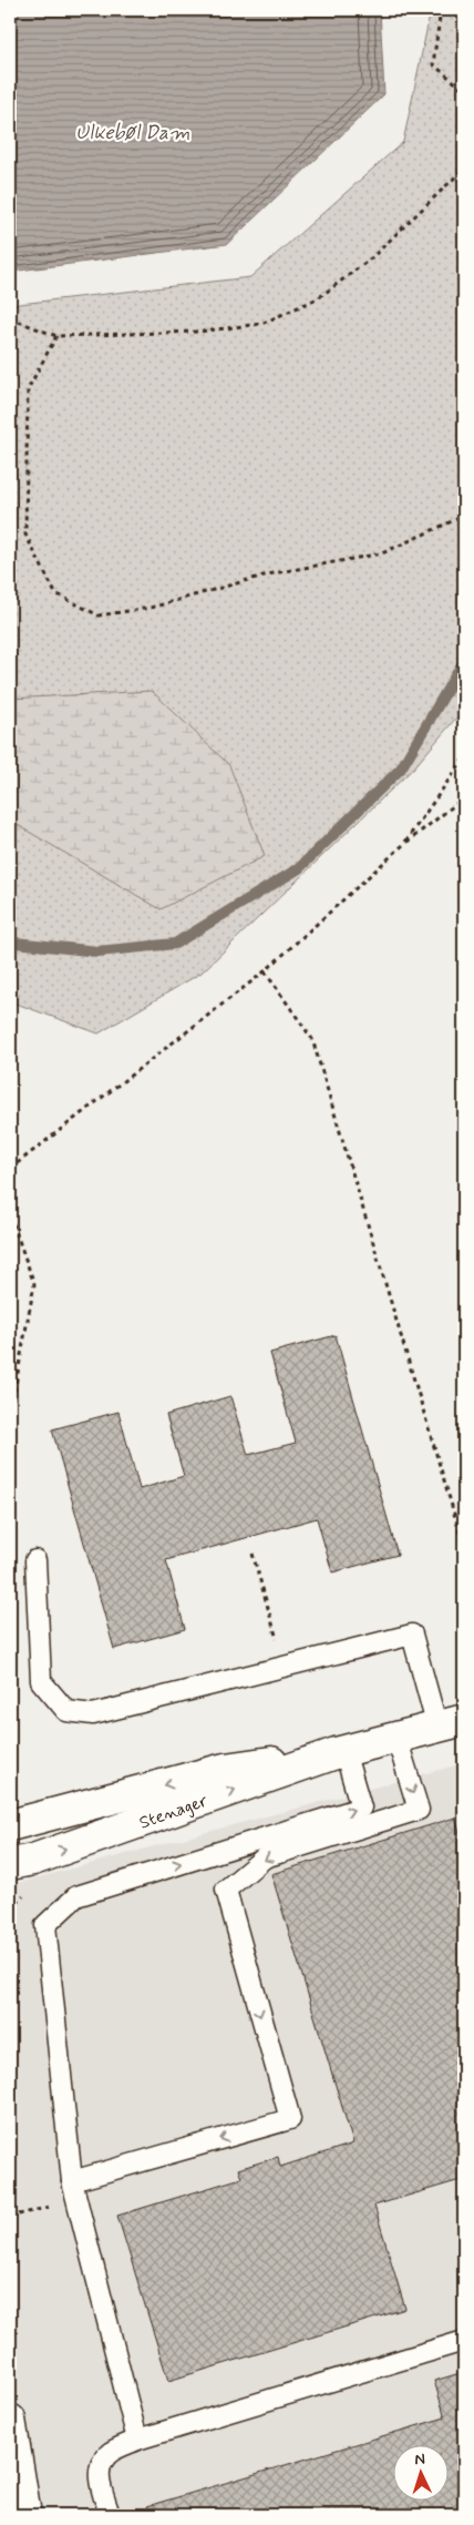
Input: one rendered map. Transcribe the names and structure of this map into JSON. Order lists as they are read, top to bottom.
{
  "streets": {
    "street": ["Stenager"]
  },
  "water": ["Ulkebøl Dam"],
  "north": "top"
}
